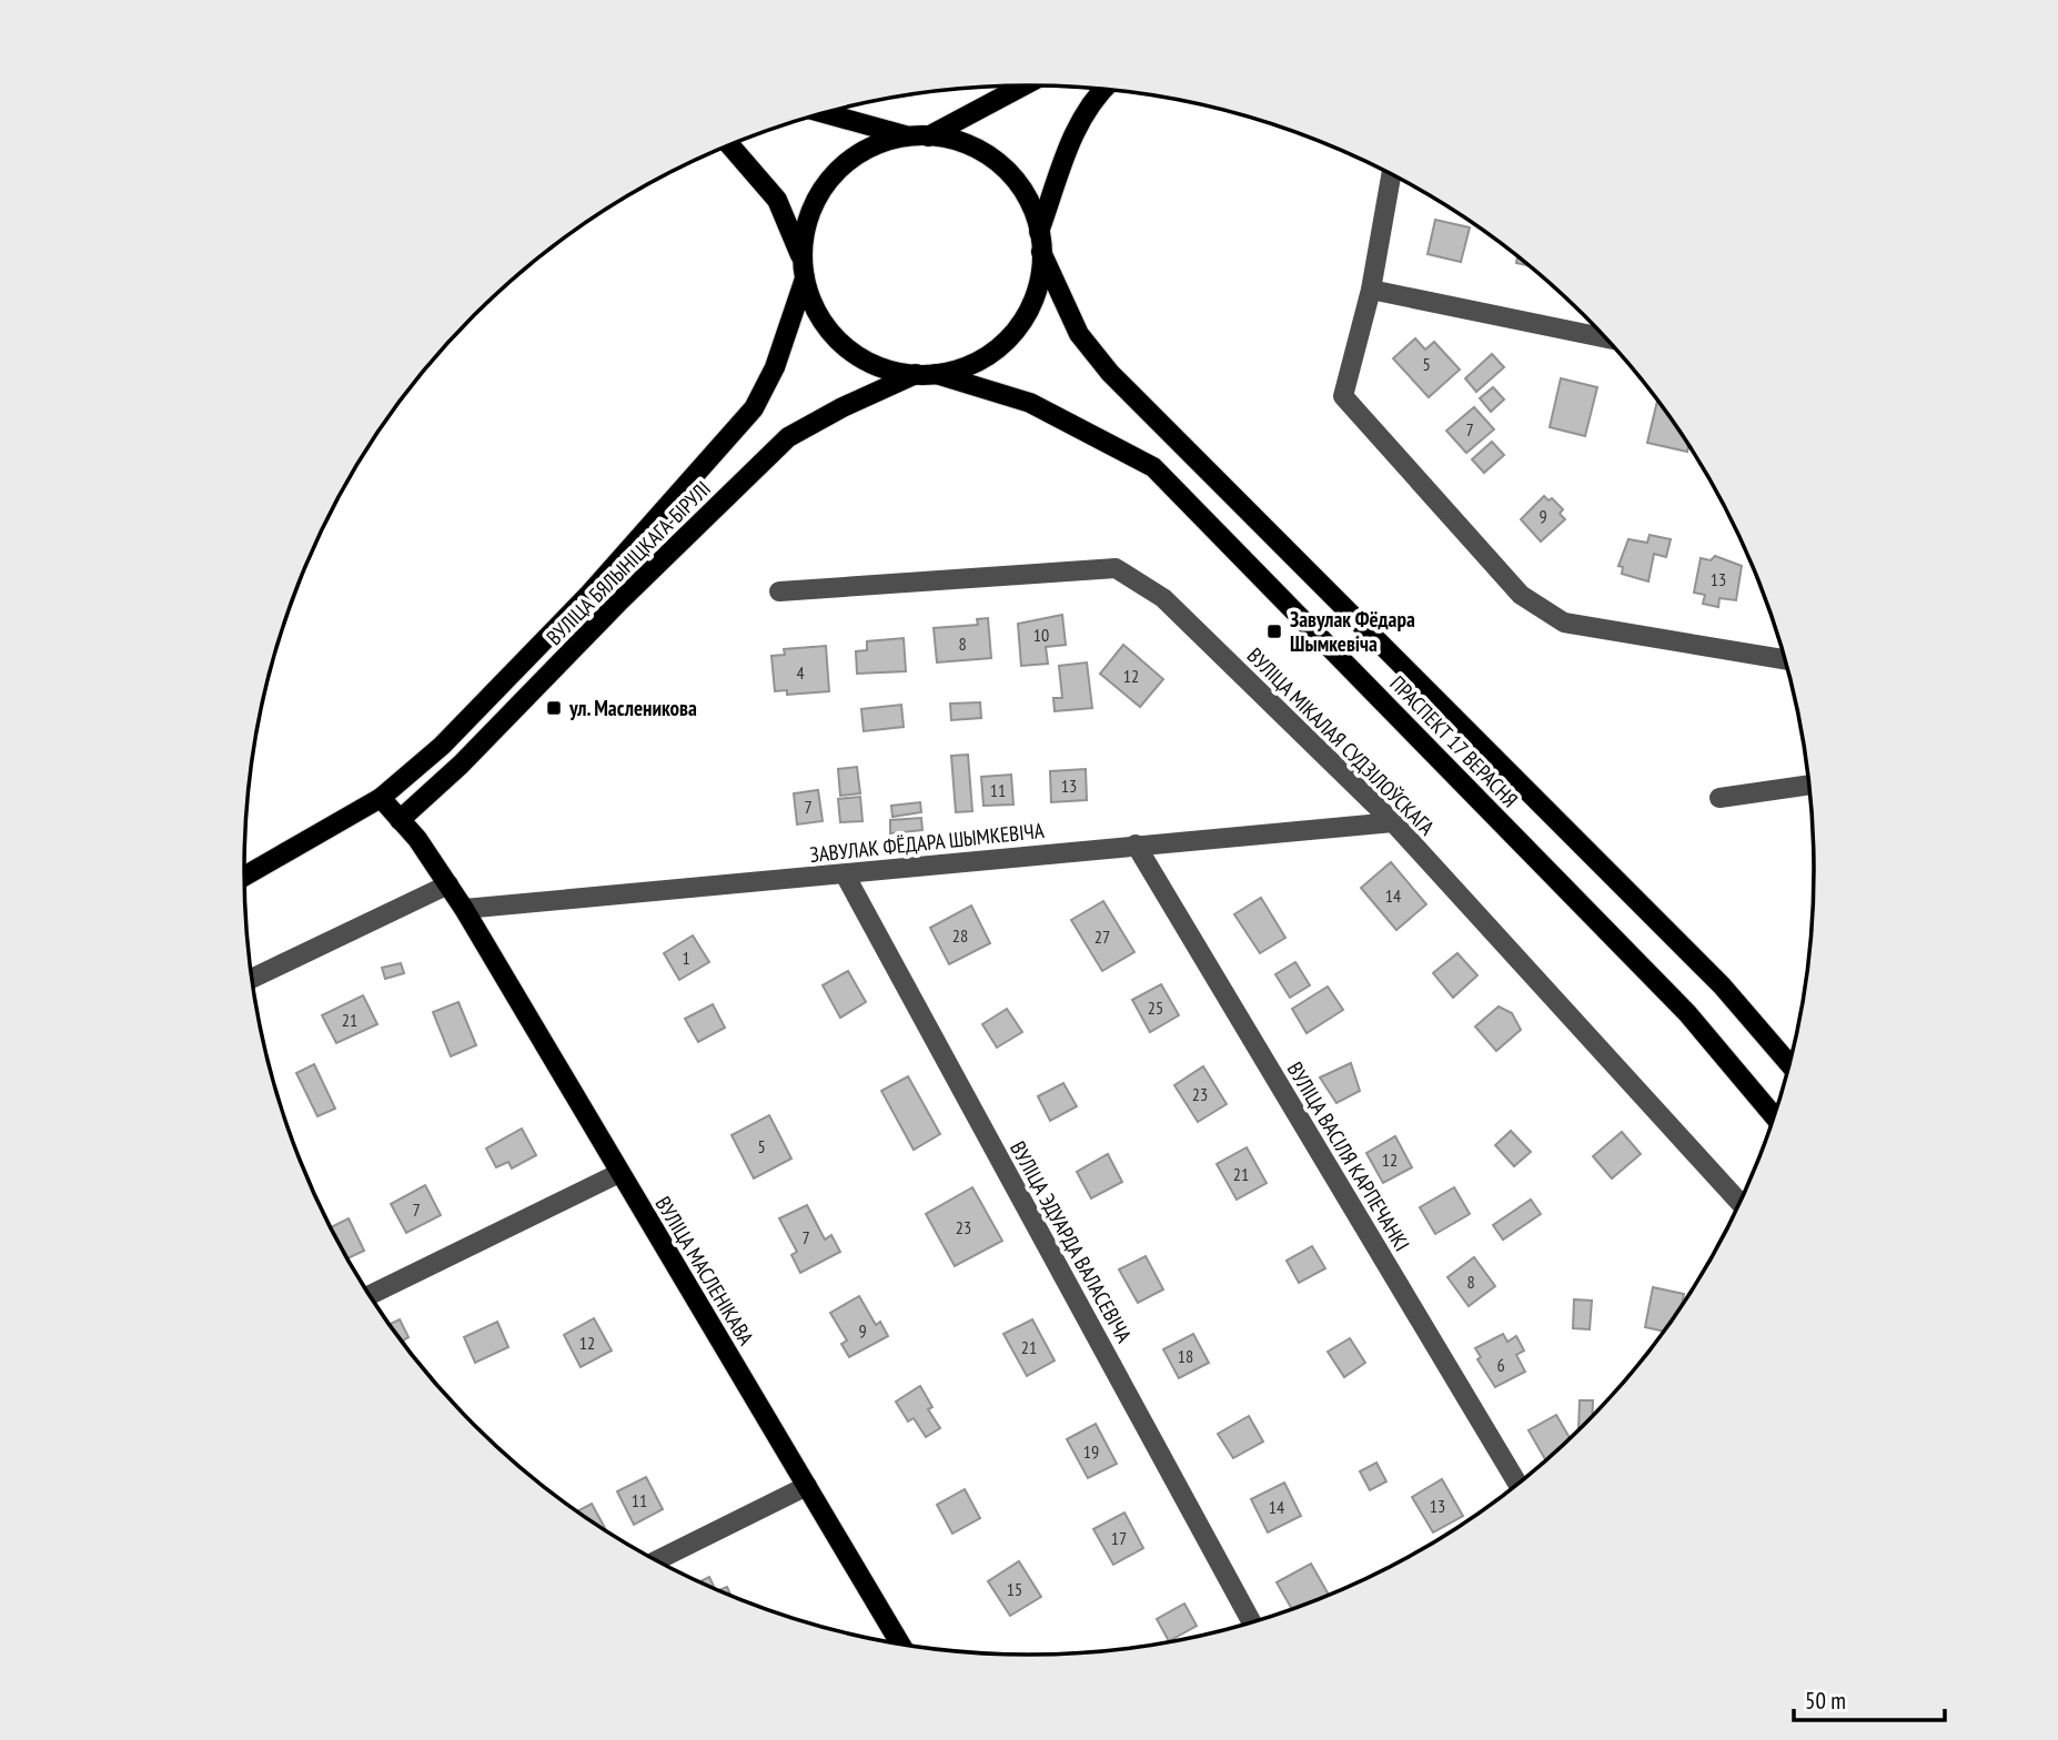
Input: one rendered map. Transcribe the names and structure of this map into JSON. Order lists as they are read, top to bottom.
{
  "streets": {
    "main road": ["ВУЛІЦА БЯЛЫНІЦКАГА-БІРУЛІ", "ПРАСПЕКТ 17 ВЕРАСНЯ", "ВУЛІЦА МАСЛЕНІКАВА"],
    "street": [
      "ВУЛІЦА МІКАЛАЯ СУДЗІЛОЎСКАГА",
      "ЗАВУЛАК ФЁДАРА ШЫМКЕВІЧА",
      "ВУЛІЦА ВАСІЛЯ КАРПЕЧАНКІ",
      "ВУЛІЦА ЭДУАРДА ВАЛАСЕВІЧА"
    ]
  },
  "crossings": [
    ["ВУЛІЦА БЯЛЫНІЦКАГА-БІРУЛІ", "ПРАСПЕКТ 17 ВЕРАСНЯ"],
    ["ВУЛІЦА МІКАЛАЯ СУДЗІЛОЎСКАГА", "ЗАВУЛАК ФЁДАРА ШЫМКЕВІЧА"],
    ["ЗАВУЛАК ФЁДАРА ШЫМКЕВІЧА", "ВУЛІЦА ВАСІЛЯ КАРПЕЧАНКІ"],
    ["ЗАВУЛАК ФЁДАРА ШЫМКЕВІЧА", "ВУЛІЦА ЭДУАРДА ВАЛАСЕВІЧА"],
    ["ЗАВУЛАК ФЁДАРА ШЫМКЕВІЧА", "ВУЛІЦА МАСЛЕНІКАВА"]
  ],
  "places": {
    "transit": ["Завулак Фёдара Шымкевіча", "ул. Масленикова"]
  },
  "house_numbers": [
    "5",
    "7",
    "9",
    "13",
    "10",
    "8",
    "4",
    "12",
    "13",
    "11",
    "7",
    "14",
    "28",
    "27",
    "1",
    "25",
    "21",
    "23",
    "5",
    "12",
    "21",
    "7",
    "23",
    "7",
    "8",
    "9",
    "12",
    "21",
    "18",
    "6",
    "19",
    "11",
    "13",
    "14",
    "17",
    "15"
  ],
  "scale_bar": "50 m"
}
